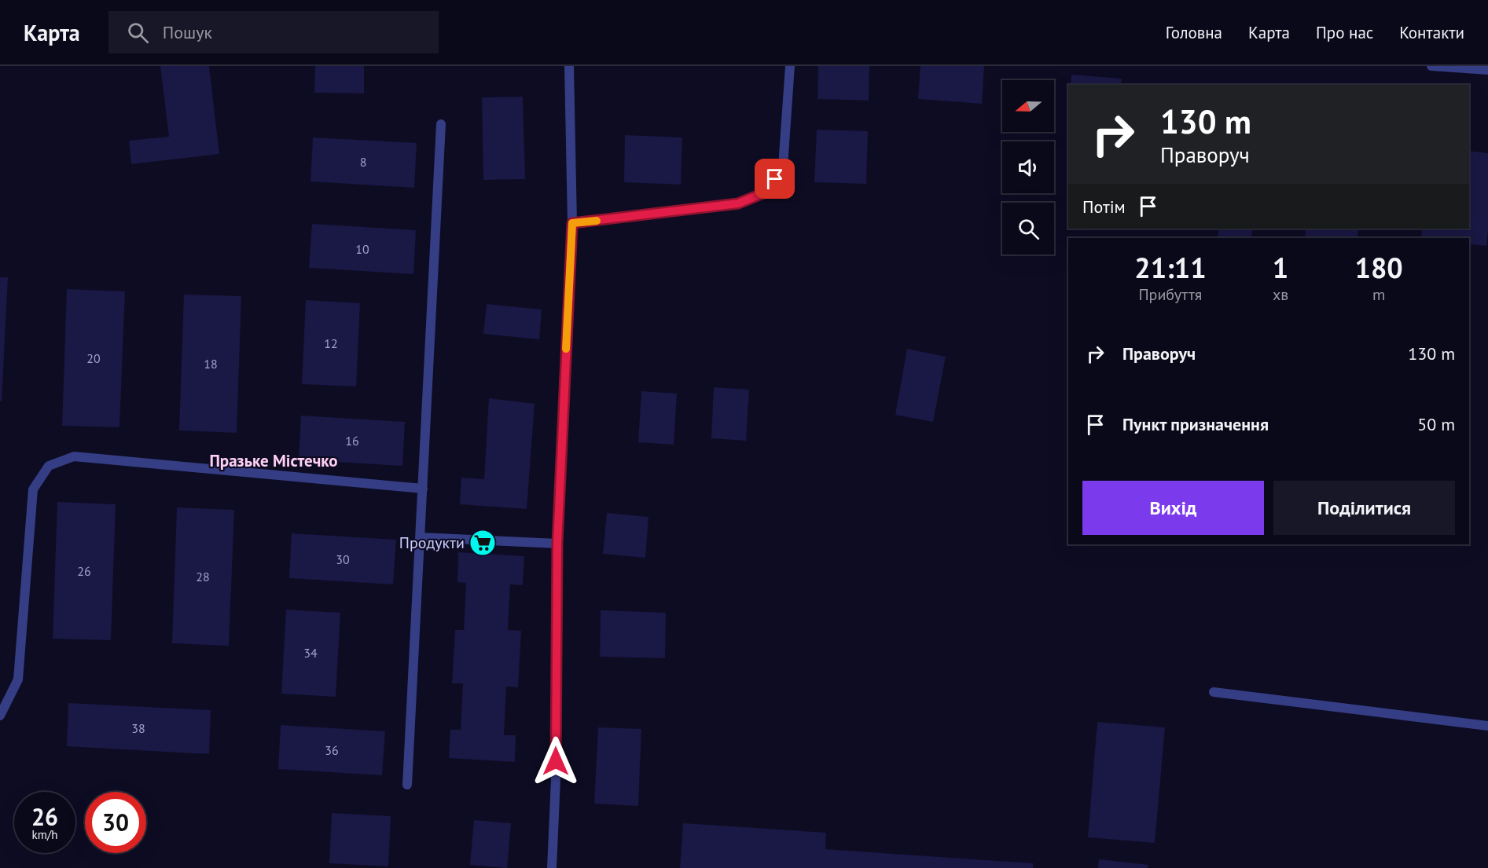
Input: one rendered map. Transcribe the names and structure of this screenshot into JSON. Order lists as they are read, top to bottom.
{
  "districts": ["Празьке Містечко"],
  "places": {
    "supermarket": ["Продукти"]
  },
  "house_numbers": [
    "8",
    "10",
    "12",
    "20",
    "18",
    "16",
    "30",
    "26",
    "28",
    "34",
    "38",
    "36"
  ],
  "north": "left",
  "page": {
    "header": "Карта",
    "search": "Пошук",
    "nav": [
      "Головна",
      "Карта",
      "Про нас",
      "Контакти"
    ],
    "turn": ["130 m", "Праворуч"],
    "then": "Потім",
    "eta": [
      "21:11",
      "Прибуття",
      "1",
      "хв",
      "180",
      "m"
    ],
    "list": [
      {
        "name": "Праворуч",
        "value": "130 m"
      },
      {
        "name": "Пункт призначення",
        "value": "50 m"
      }
    ],
    "buttons": ["Вихід", "Поділитися"],
    "speed": "26 km/h",
    "limit": "30"
  }
}
